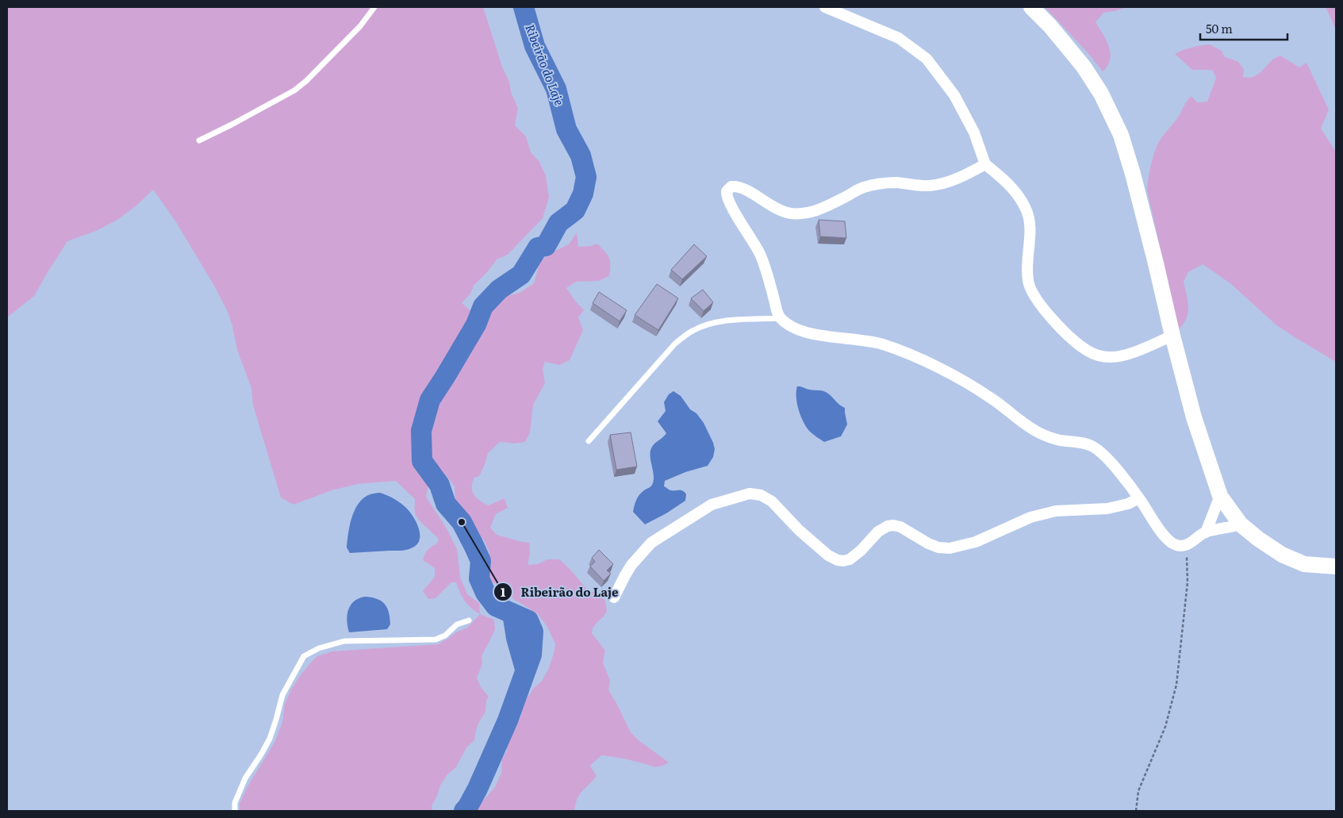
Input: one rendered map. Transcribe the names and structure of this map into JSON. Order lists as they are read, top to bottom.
{
  "water": ["Ribeirão do Laje"],
  "places": ["Ribeirão do Laje"],
  "scale_bar": "50 m"
}
